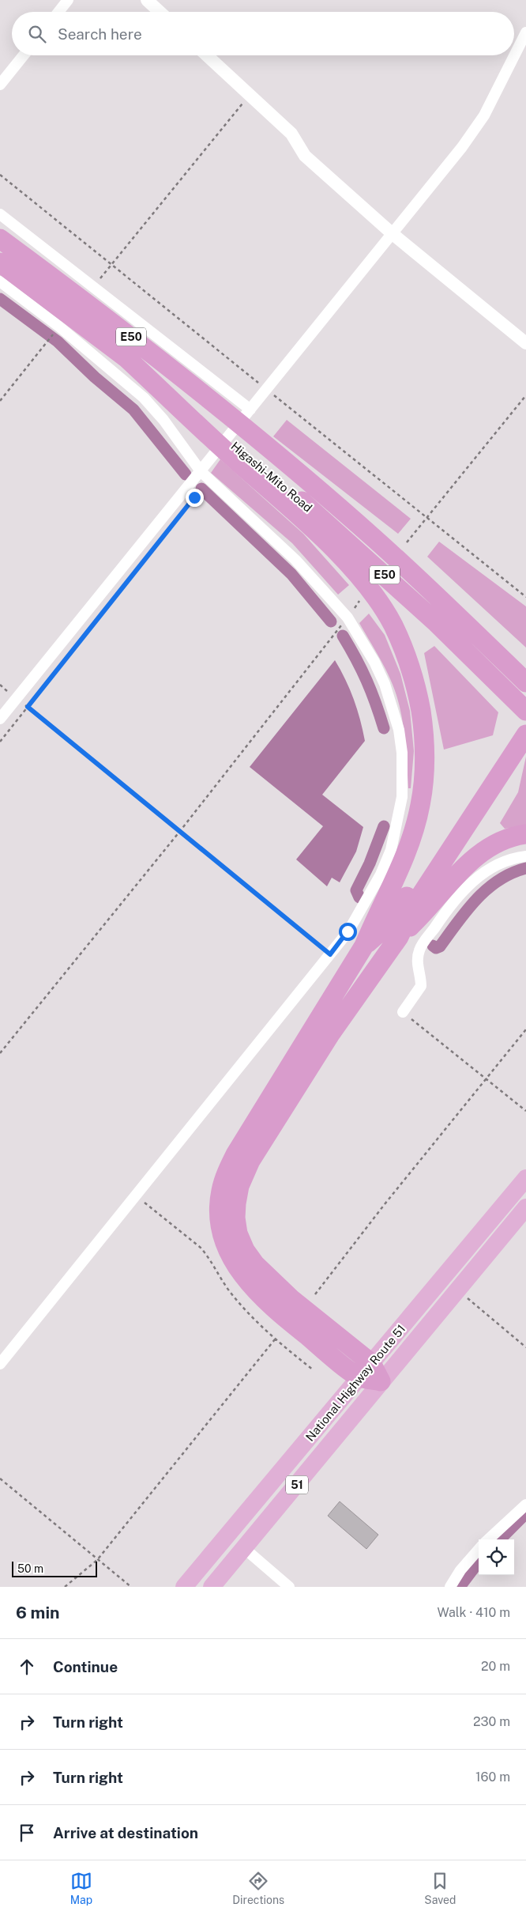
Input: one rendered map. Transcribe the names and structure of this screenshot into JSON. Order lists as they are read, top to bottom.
{
  "streets": {
    "highway": [
      "E50",
      "Higashi-Mito Road",
      "National Highway Route 51",
      "51"
    ]
  },
  "crossings": [
    ["E50", "Higashi-Mito Road"]
  ],
  "scale_bar": "50 m",
  "page": {
    "search": "Search here",
    "scale": "50 m",
    "heading": ["6 min", "Walk · 410 m"],
    "list": [
      ["Continue", "20 m"],
      ["Turn right", "230 m"],
      ["Turn right", "160 m"],
      "Arrive at destination"
    ],
    "nav": ["Map", "Directions", "Saved"]
  }
}
